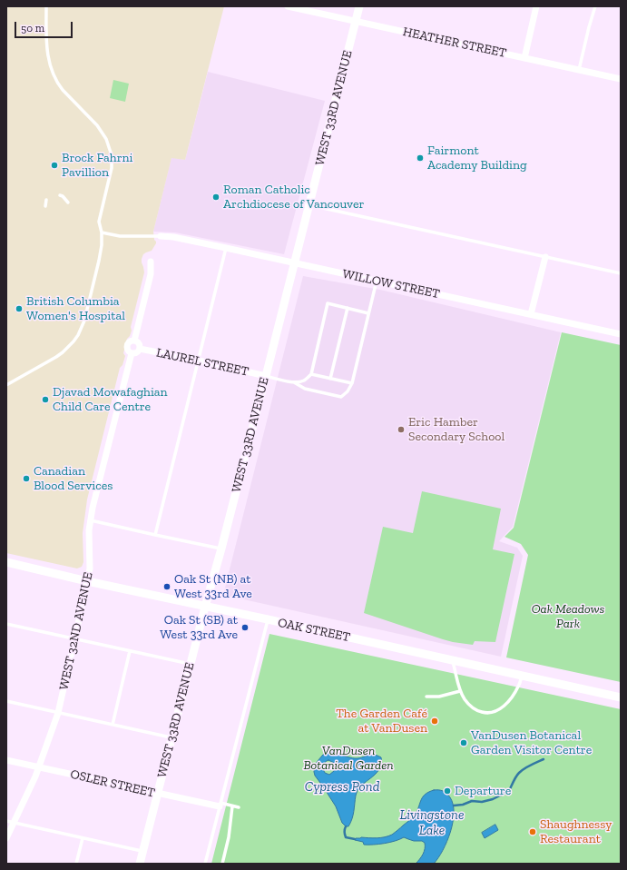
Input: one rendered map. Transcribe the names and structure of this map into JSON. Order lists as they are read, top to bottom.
{
  "streets": {
    "street": [
      "HEATHER STREET",
      "WEST 33RD AVENUE",
      "WILLOW STREET",
      "LAUREL STREET",
      "OAK STREET",
      "WEST 32ND AVENUE",
      "OSLER STREET"
    ]
  },
  "crossings": [
    ["HEATHER STREET", "WEST 33RD AVENUE"],
    ["WEST 33RD AVENUE", "WILLOW STREET"],
    ["WEST 33RD AVENUE", "LAUREL STREET"],
    ["WEST 33RD AVENUE", "OAK STREET"],
    ["WEST 33RD AVENUE", "OSLER STREET"],
    ["LAUREL STREET", "WEST 32ND AVENUE"],
    ["OAK STREET", "WEST 32ND AVENUE"],
    ["WEST 32ND AVENUE", "OSLER STREET"]
  ],
  "water": ["Cypress Pond", "Livingstone Lake"],
  "parks": ["Oak Meadows Park", "VanDusen Botanical Garden"],
  "places": [
    "Fairmont Academy Building",
    "Brock Fahrni Pavillion",
    "Roman Catholic Archdiocese of Vancouver",
    "British Columbia Women's Hospital",
    "Djavad Mowafaghian Child Care Centre",
    "Eric Hamber Secondary School",
    "Canadian Blood Services",
    "Oak St (NB) at West 33rd Ave",
    "Oak St (SB) at West 33rd Ave",
    "The Garden Café at VanDusen",
    "VanDusen Botanical Garden Visitor Centre",
    "Departure",
    "Shaughnessy Restaurant"
  ],
  "scale_bar": "50 m"
}
